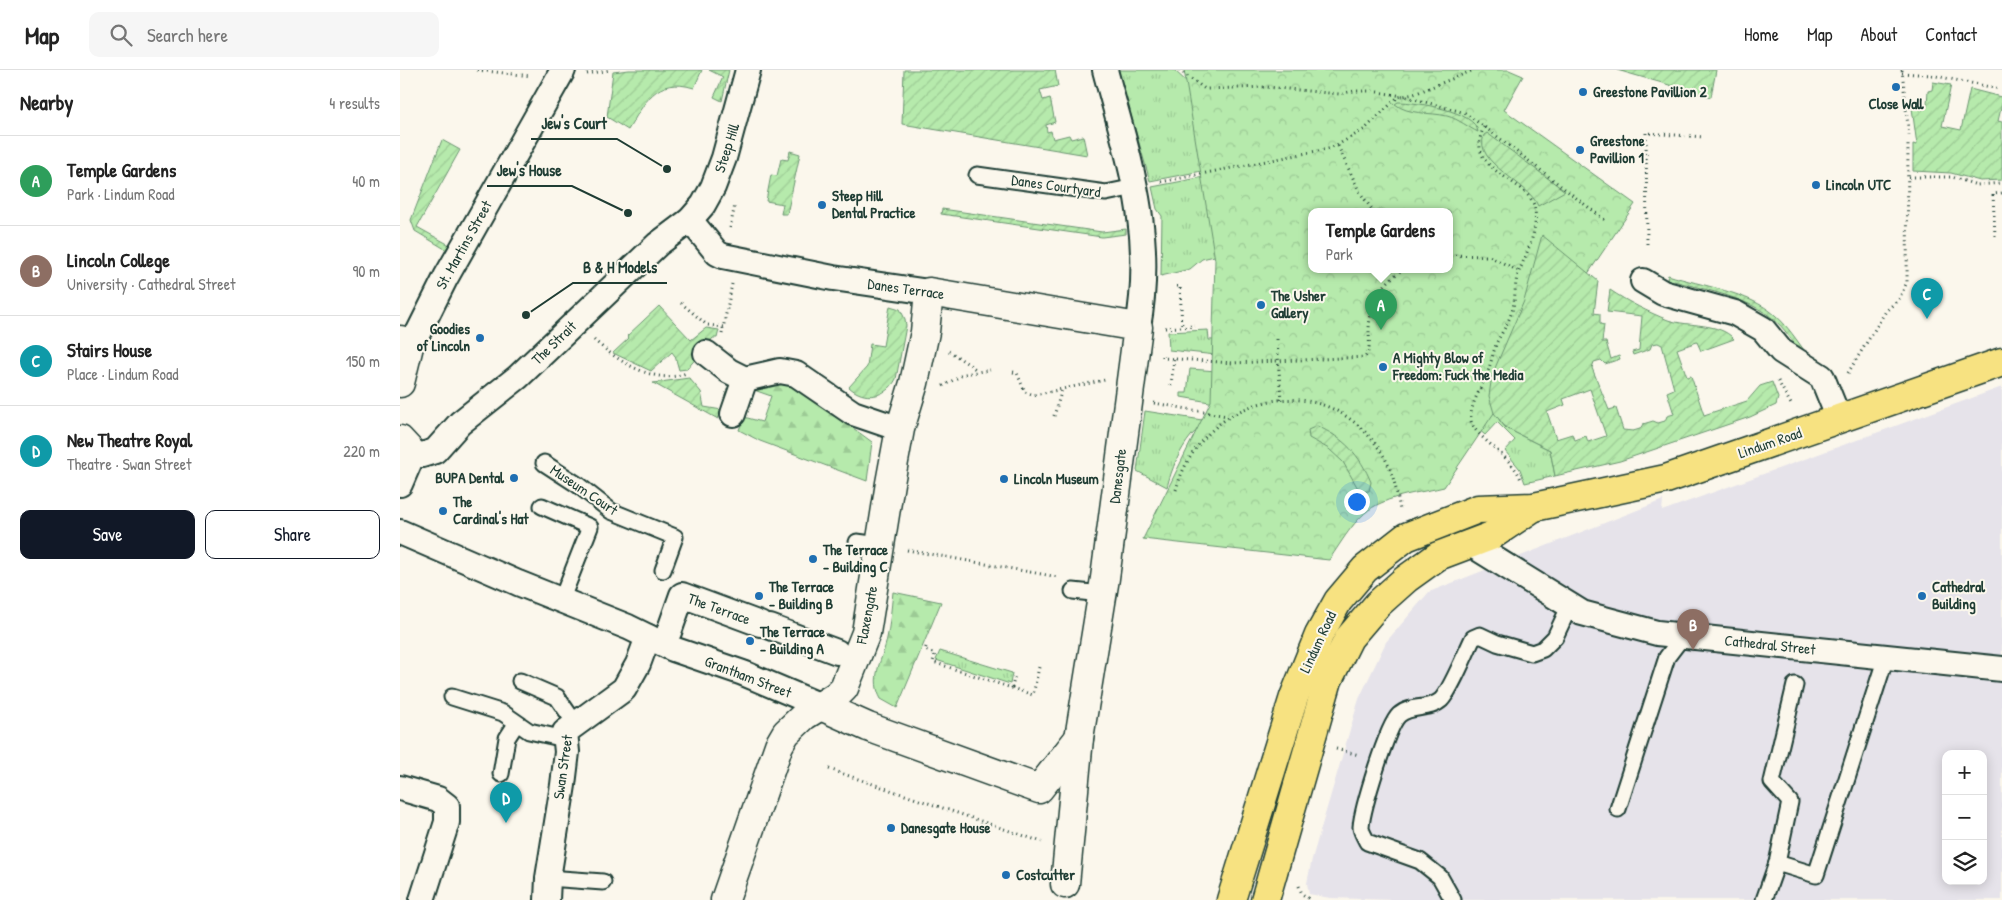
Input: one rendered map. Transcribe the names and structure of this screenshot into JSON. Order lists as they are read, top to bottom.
{
  "streets": {
    "main road": ["Lindum Road"],
    "street": [
      "Steep Hill",
      "St. Martins Street",
      "Danes Terrace",
      "The Strait",
      "Danesgate",
      "The Terrace",
      "Flaxengate",
      "Cathedral Street",
      "Grantham Street",
      "Swan Street"
    ],
    "lane": ["Danes Courtyard", "Museum Court"]
  },
  "crossings": [
    ["Steep Hill", "Danes Terrace"],
    ["Steep Hill", "The Strait"],
    ["Danes Courtyard", "Danesgate"],
    ["Danes Terrace", "The Strait"],
    ["Danes Terrace", "Danesgate"],
    ["Danes Terrace", "Flaxengate"],
    ["Lindum Road", "Cathedral Street"],
    ["Danesgate", "Grantham Street"],
    ["The Terrace", "Grantham Street"],
    ["The Terrace", "Swan Street"],
    ["Flaxengate", "Grantham Street"],
    ["Grantham Street", "Swan Street"]
  ],
  "places": [
    "Close Wall",
    "Greestone Pavillion 2",
    "Greestone Pavillion 1",
    "Jew's Court",
    "Lincoln UTC",
    "Steep Hill Dental Practice",
    "Jew's House",
    "The Usher Gallery",
    "B & H Models",
    "Goodies of Lincoln",
    "A Mighty Blow of Freedom: Fuck the Media",
    "BUPA Dental",
    "Lincoln Museum",
    "The Cardinal's Hat",
    "The Terrace - Building C",
    "The Terrace - Building B",
    "Cathedral Building",
    "The Terrace - Building A",
    "Danesgate House",
    "Costcutter"
  ],
  "page": {
    "header": "Map",
    "search": "Search here",
    "nav": [
      "Home",
      "Map",
      "About",
      "Contact"
    ],
    "heading": ["Nearby", "4 results"],
    "list": [
      {
        "mark": "A",
        "name": "Temple Gardens",
        "note": "Park · Lindum Road",
        "value": "40 m"
      },
      {
        "mark": "B",
        "name": "Lincoln College",
        "note": "University · Cathedral Street",
        "value": "90 m"
      },
      {
        "mark": "C",
        "name": "Stairs House",
        "note": "Place · Lindum Road",
        "value": "150 m"
      },
      {
        "mark": "D",
        "name": "New Theatre Royal",
        "note": "Theatre · Swan Street",
        "value": "220 m"
      }
    ],
    "popup": ["Temple Gardens", "Park"],
    "pins": [
      "C",
      "A",
      "B",
      "D"
    ],
    "buttons": ["Save", "Share"],
    "map_buttons": ["+", "−"]
  }
}
